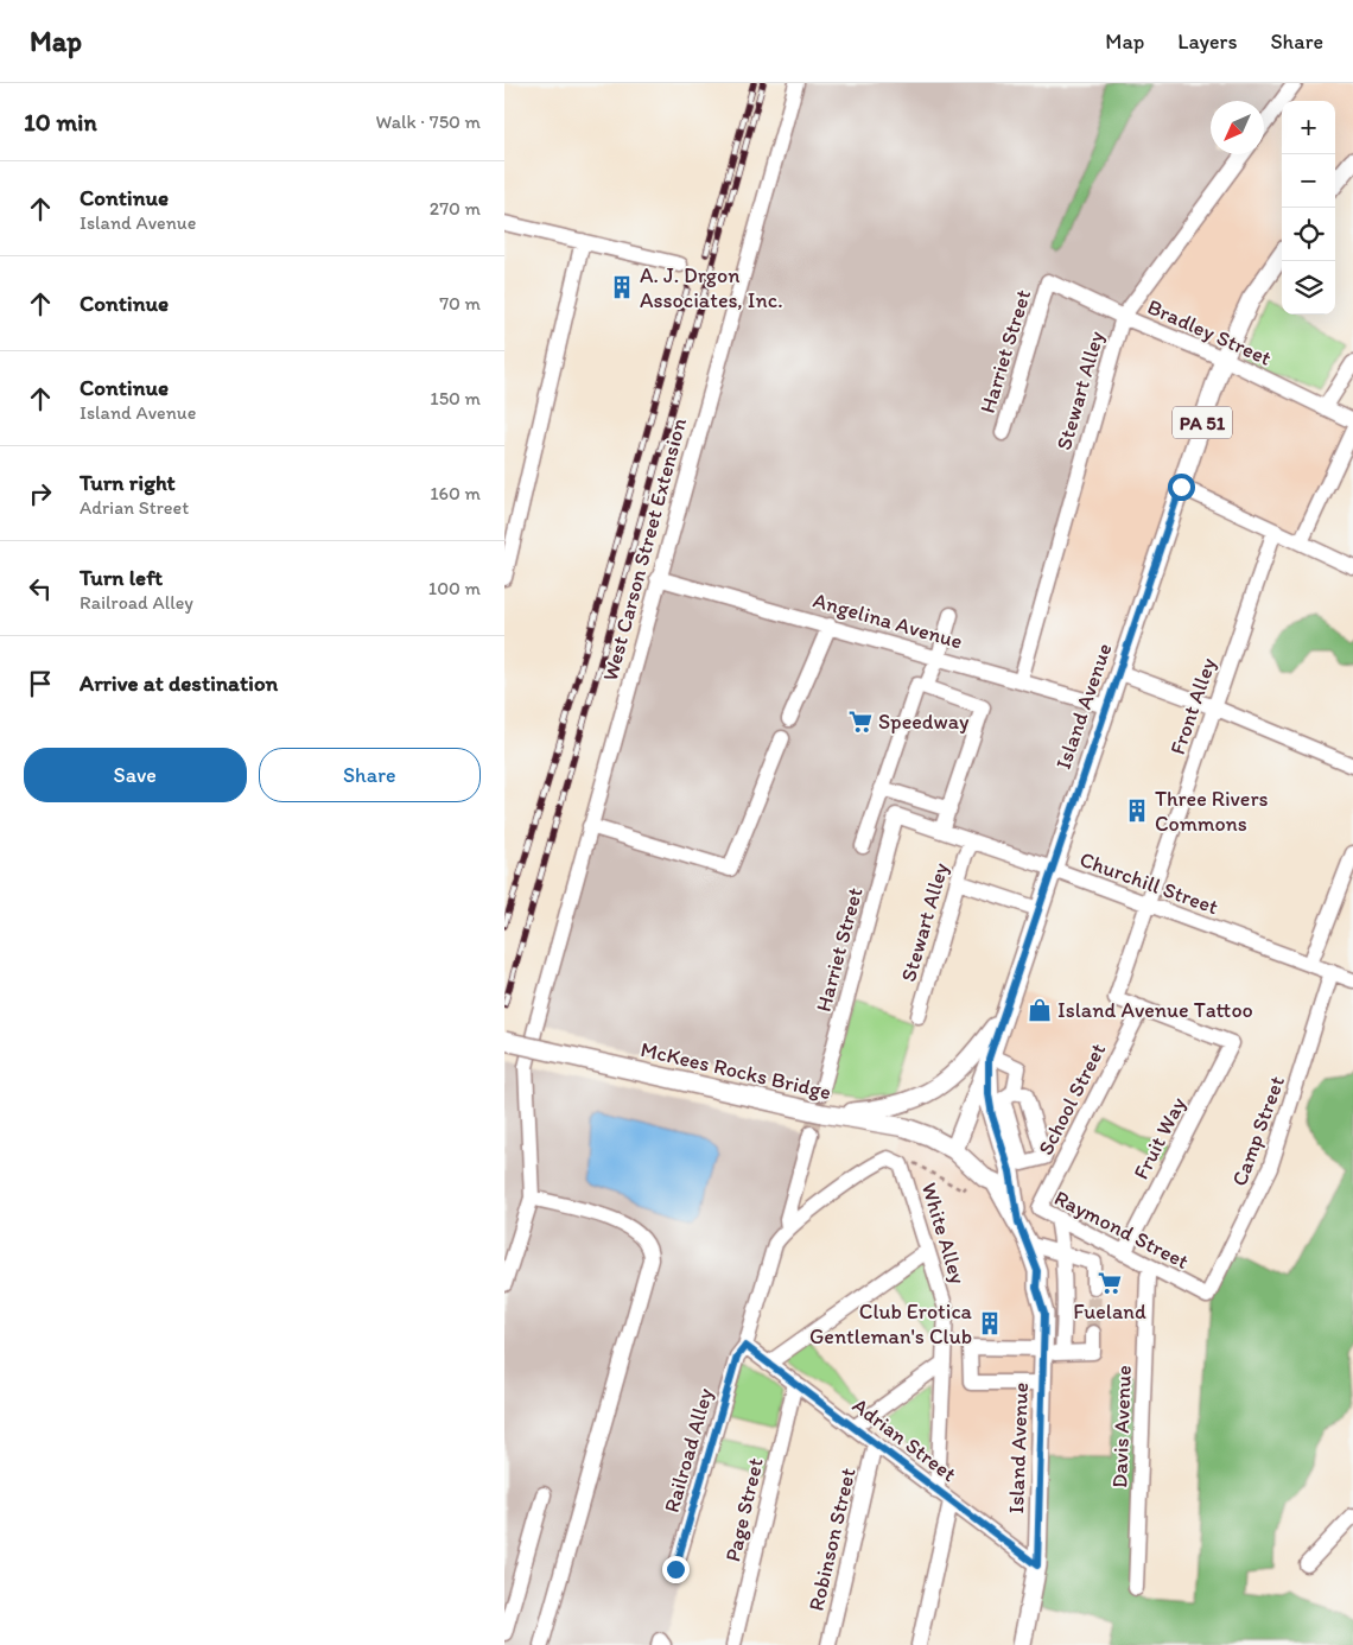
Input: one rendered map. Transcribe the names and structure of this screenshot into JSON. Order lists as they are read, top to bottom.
{
  "streets": {
    "main road": ["PA 51", "Island Avenue", "McKees Rocks Bridge"],
    "street": [
      "Bradley Street",
      "Harriet Street",
      "Stewart Alley",
      "West Carson Street Extension",
      "Angelina Avenue",
      "Front Alley",
      "Churchill Street",
      "School Street",
      "Camp Street",
      "Fruit Way",
      "Raymond Street",
      "White Alley",
      "Davis Avenue",
      "Adrian Street",
      "Railroad Alley",
      "Page Street",
      "Robinson Street"
    ]
  },
  "crossings": [
    ["Bradley Street", "Harriet Street"],
    ["Bradley Street", "Stewart Alley"],
    ["Bradley Street", "Island Avenue"],
    ["Harriet Street", "Churchill Street"],
    ["Stewart Alley", "Angelina Avenue"],
    ["Stewart Alley", "Churchill Street"],
    ["West Carson Street Extension", "Angelina Avenue"],
    ["Angelina Avenue", "Island Avenue"],
    ["Island Avenue", "Churchill Street"],
    ["Island Avenue", "McKees Rocks Bridge"],
    ["Island Avenue", "Raymond Street"],
    ["Island Avenue", "Adrian Street"],
    ["Front Alley", "Churchill Street"],
    ["Front Alley", "School Street"],
    ["Front Alley", "Fruit Way"],
    ["Churchill Street", "Camp Street"],
    ["School Street", "Fruit Way"],
    ["School Street", "Raymond Street"],
    ["Camp Street", "Raymond Street"],
    ["Fruit Way", "Raymond Street"],
    ["Raymond Street", "Davis Avenue"],
    ["White Alley", "Adrian Street"],
    ["Adrian Street", "Railroad Alley"],
    ["Adrian Street", "Page Street"],
    ["Adrian Street", "Robinson Street"]
  ],
  "places": {
    "building": ["A. J. Drgon Associates, Inc.", "Three Rivers Commons", "Club Erotica Gentleman's Club"],
    "supermarket": ["Speedway", "Fueland"],
    "shop": ["Island Avenue Tattoo"]
  },
  "north": "bottom left",
  "page": {
    "header": "Map",
    "nav": ["Map", "Layers", "Share"],
    "heading": ["10 min", "Walk · 750 m"],
    "map_buttons": ["+", "−"],
    "list": [
      ["Continue", "Island Avenue", "270 m"],
      ["Continue", "70 m"],
      ["Continue", "Island Avenue", "150 m"],
      ["Turn right", "Adrian Street", "160 m"],
      ["Turn left", "Railroad Alley", "100 m"],
      "Arrive at destination"
    ],
    "buttons": ["Save", "Share"]
  }
}
